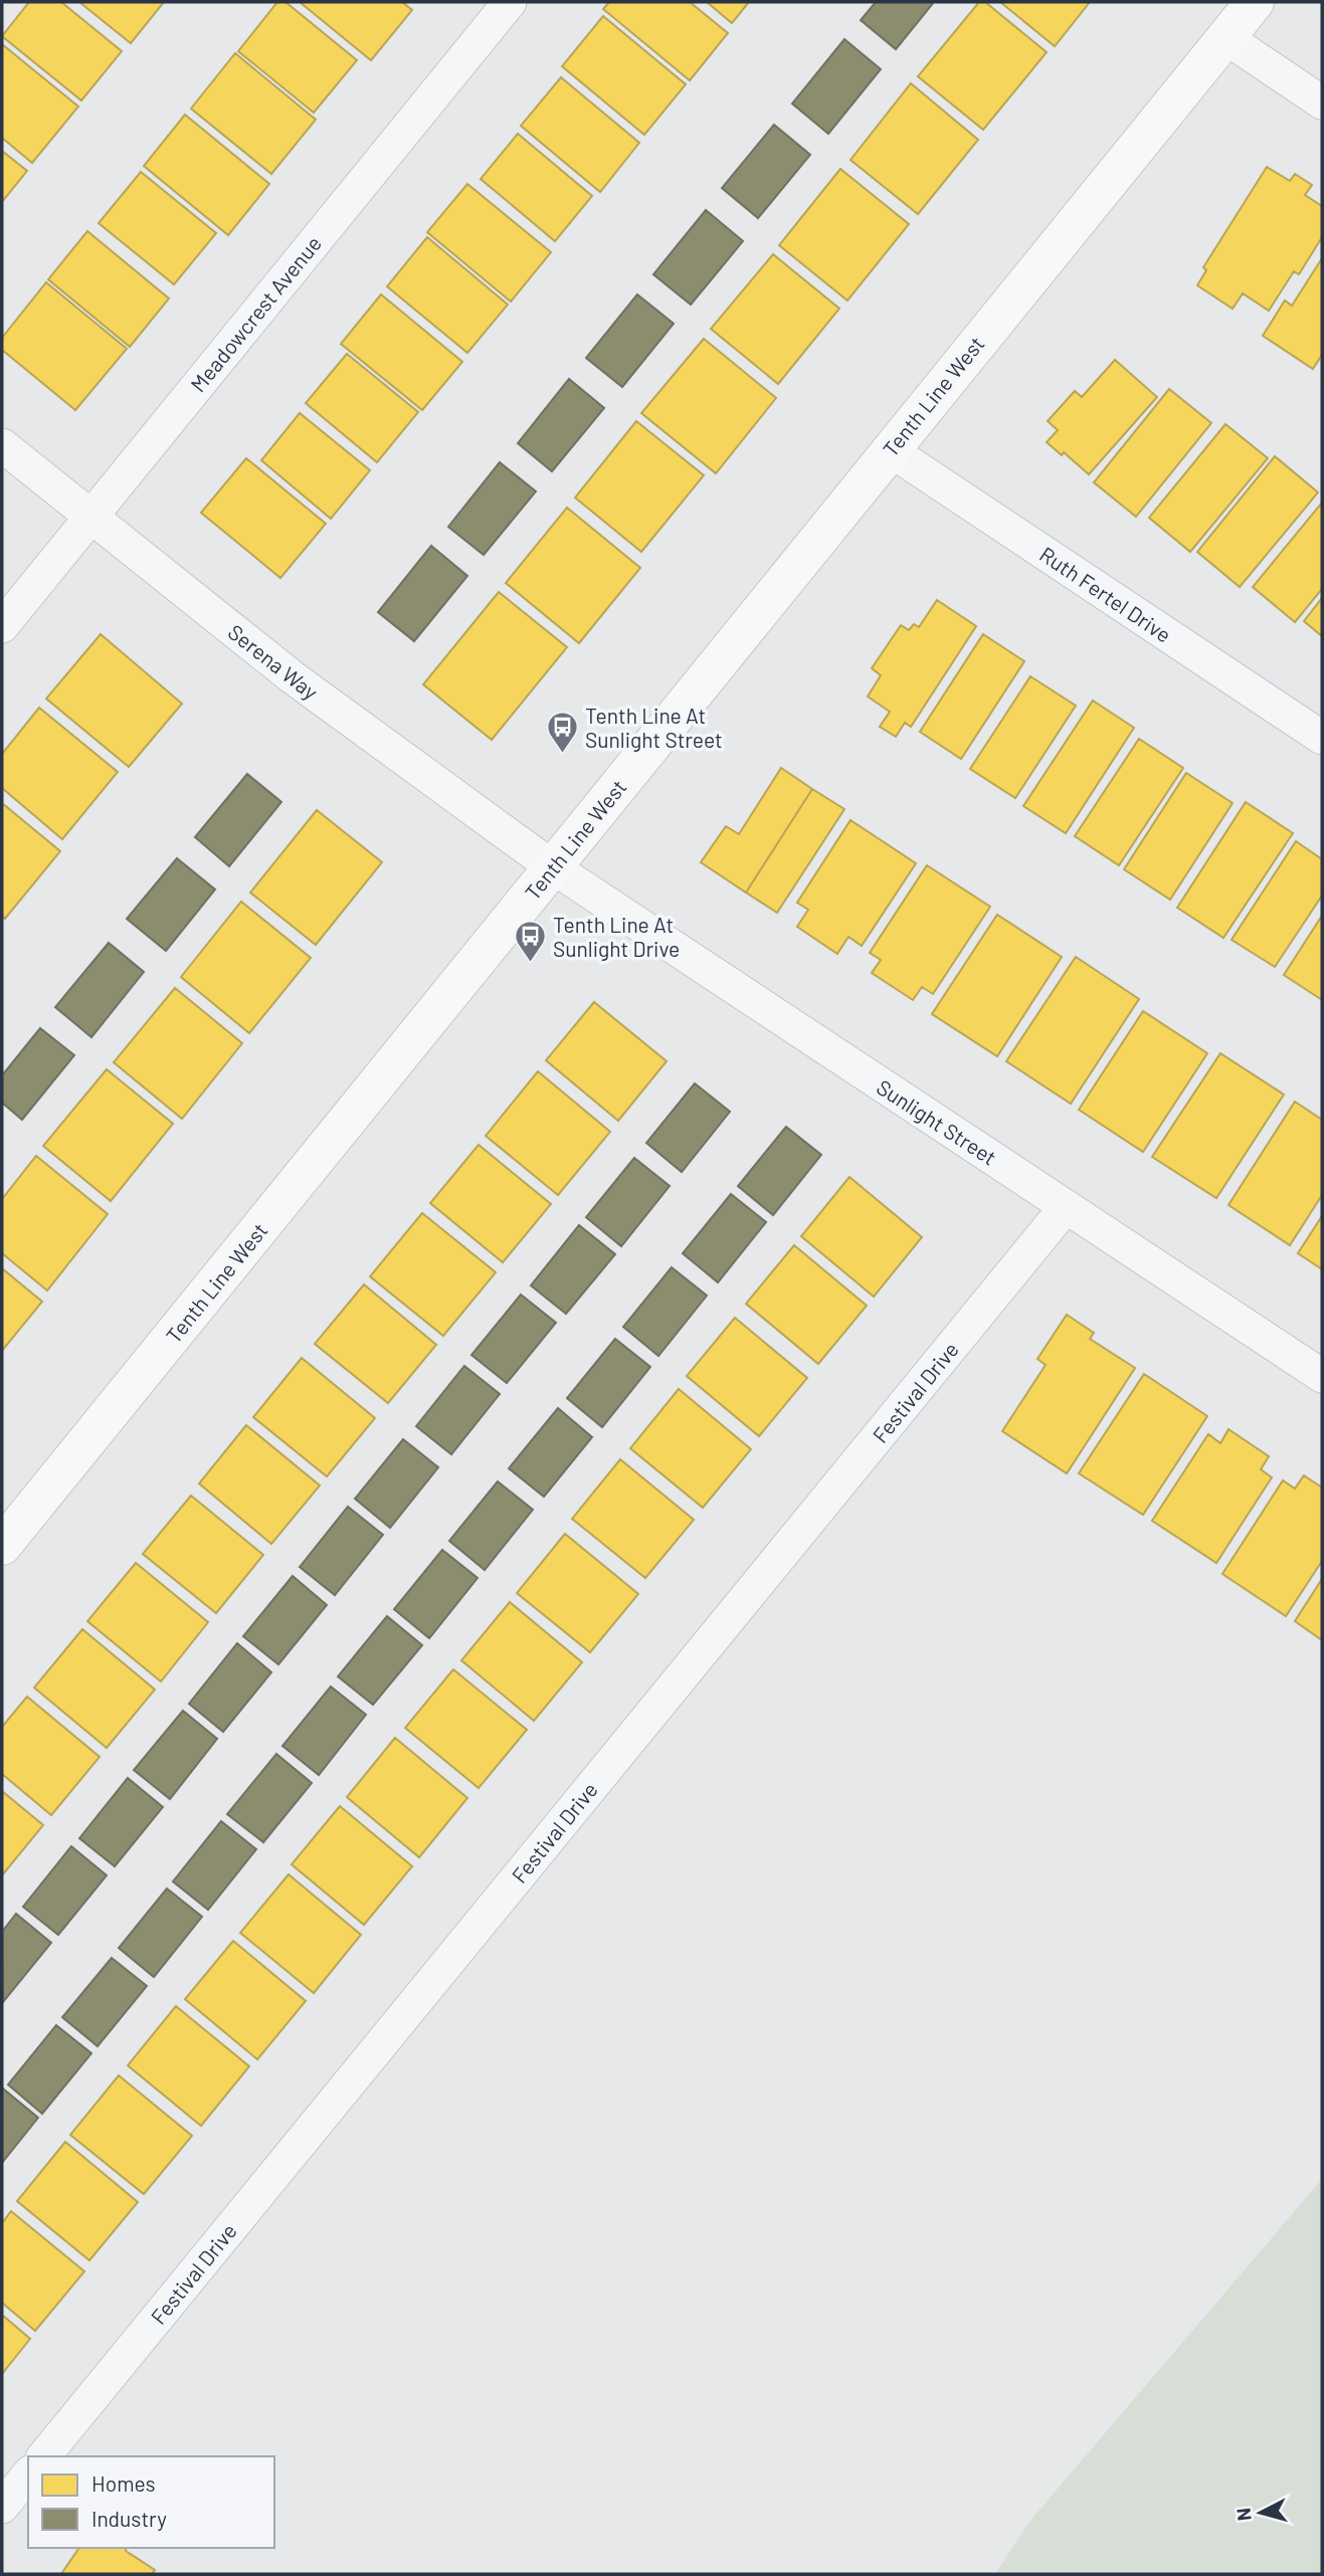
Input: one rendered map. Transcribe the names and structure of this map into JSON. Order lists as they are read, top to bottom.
{
  "streets": {
    "street": [
      "Meadowcrest Avenue",
      "Tenth Line West",
      "Ruth Fertel Drive",
      "Serena Way",
      "Sunlight Street",
      "Festival Drive"
    ]
  },
  "crossings": [
    ["Meadowcrest Avenue", "Serena Way"],
    ["Tenth Line West", "Ruth Fertel Drive"],
    ["Tenth Line West", "Serena Way"],
    ["Tenth Line West", "Sunlight Street"],
    ["Serena Way", "Sunlight Street"],
    ["Sunlight Street", "Festival Drive"]
  ],
  "places": {
    "bus stop": ["Tenth Line At Sunlight Street", "Tenth Line At Sunlight Drive"]
  },
  "legend": ["Homes", "Industry"],
  "north": "left"
}
